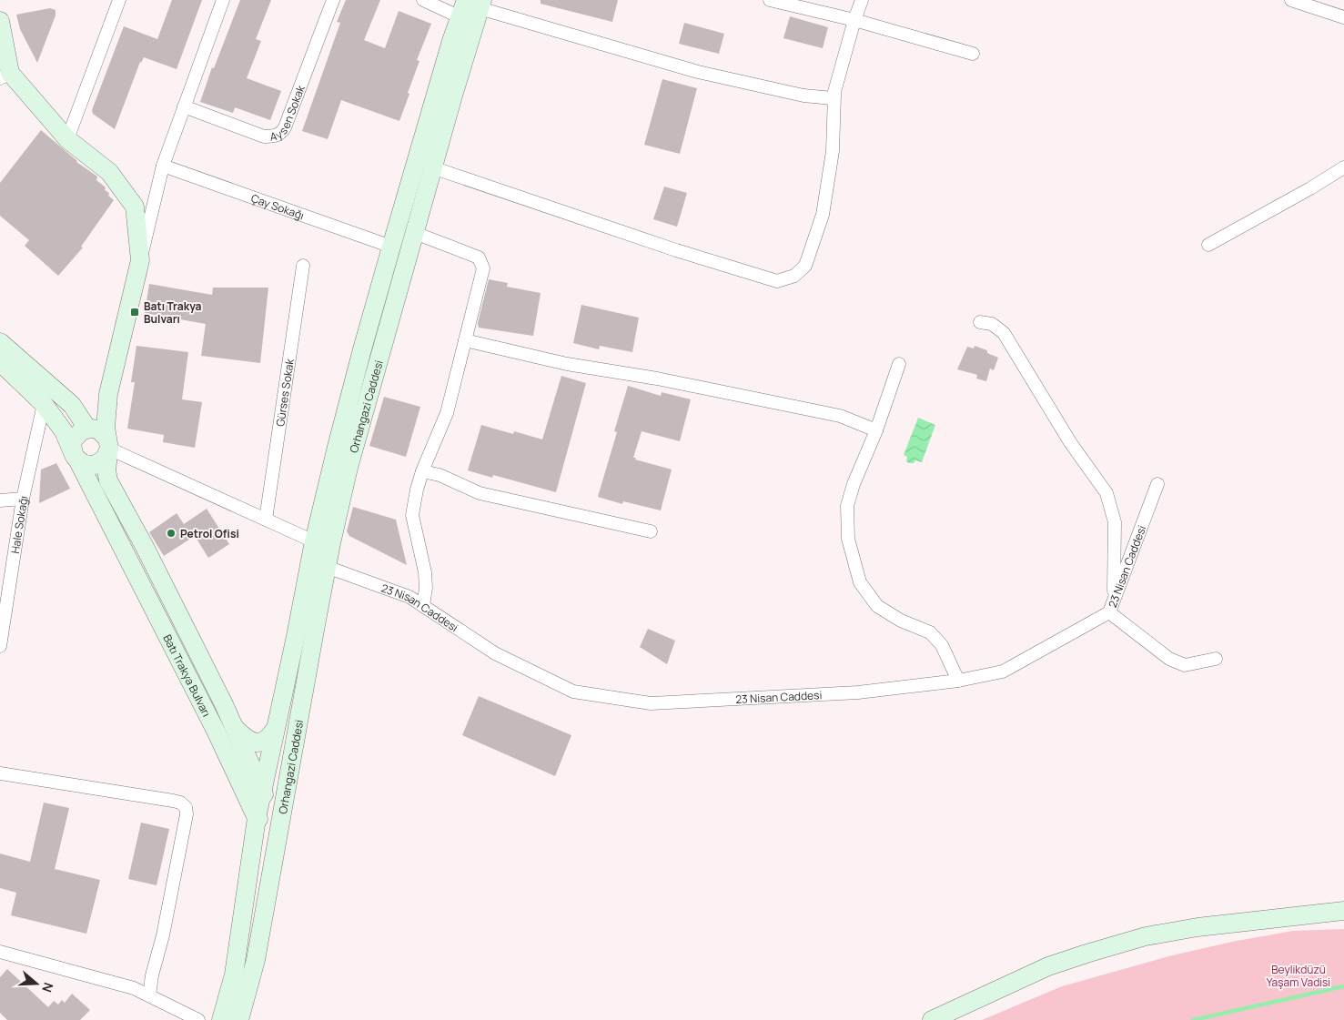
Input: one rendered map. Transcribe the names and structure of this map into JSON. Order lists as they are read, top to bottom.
{
  "streets": {
    "main road": ["Orhangazi Caddesi", "Batı Trakya Bulvarı"],
    "street": [
      "Aysen Sokak",
      "Çay Sokağı",
      "Gürses Sokak",
      "Hale Sokağı",
      "23 Nisan Caddesi"
    ]
  },
  "crossings": [
    ["Çay Sokağı", "Orhangazi Caddesi"],
    ["Orhangazi Caddesi", "23 Nisan Caddesi"],
    ["Orhangazi Caddesi", "Batı Trakya Bulvarı"],
    ["Hale Sokağı", "Batı Trakya Bulvarı"]
  ],
  "parks": ["Beylikdüzü Yaşam Vadisi"],
  "places": {
    "transit": ["Batı Trakya Bulvarı"],
    "other": ["Petrol Ofisi"]
  },
  "north": "right"
}
